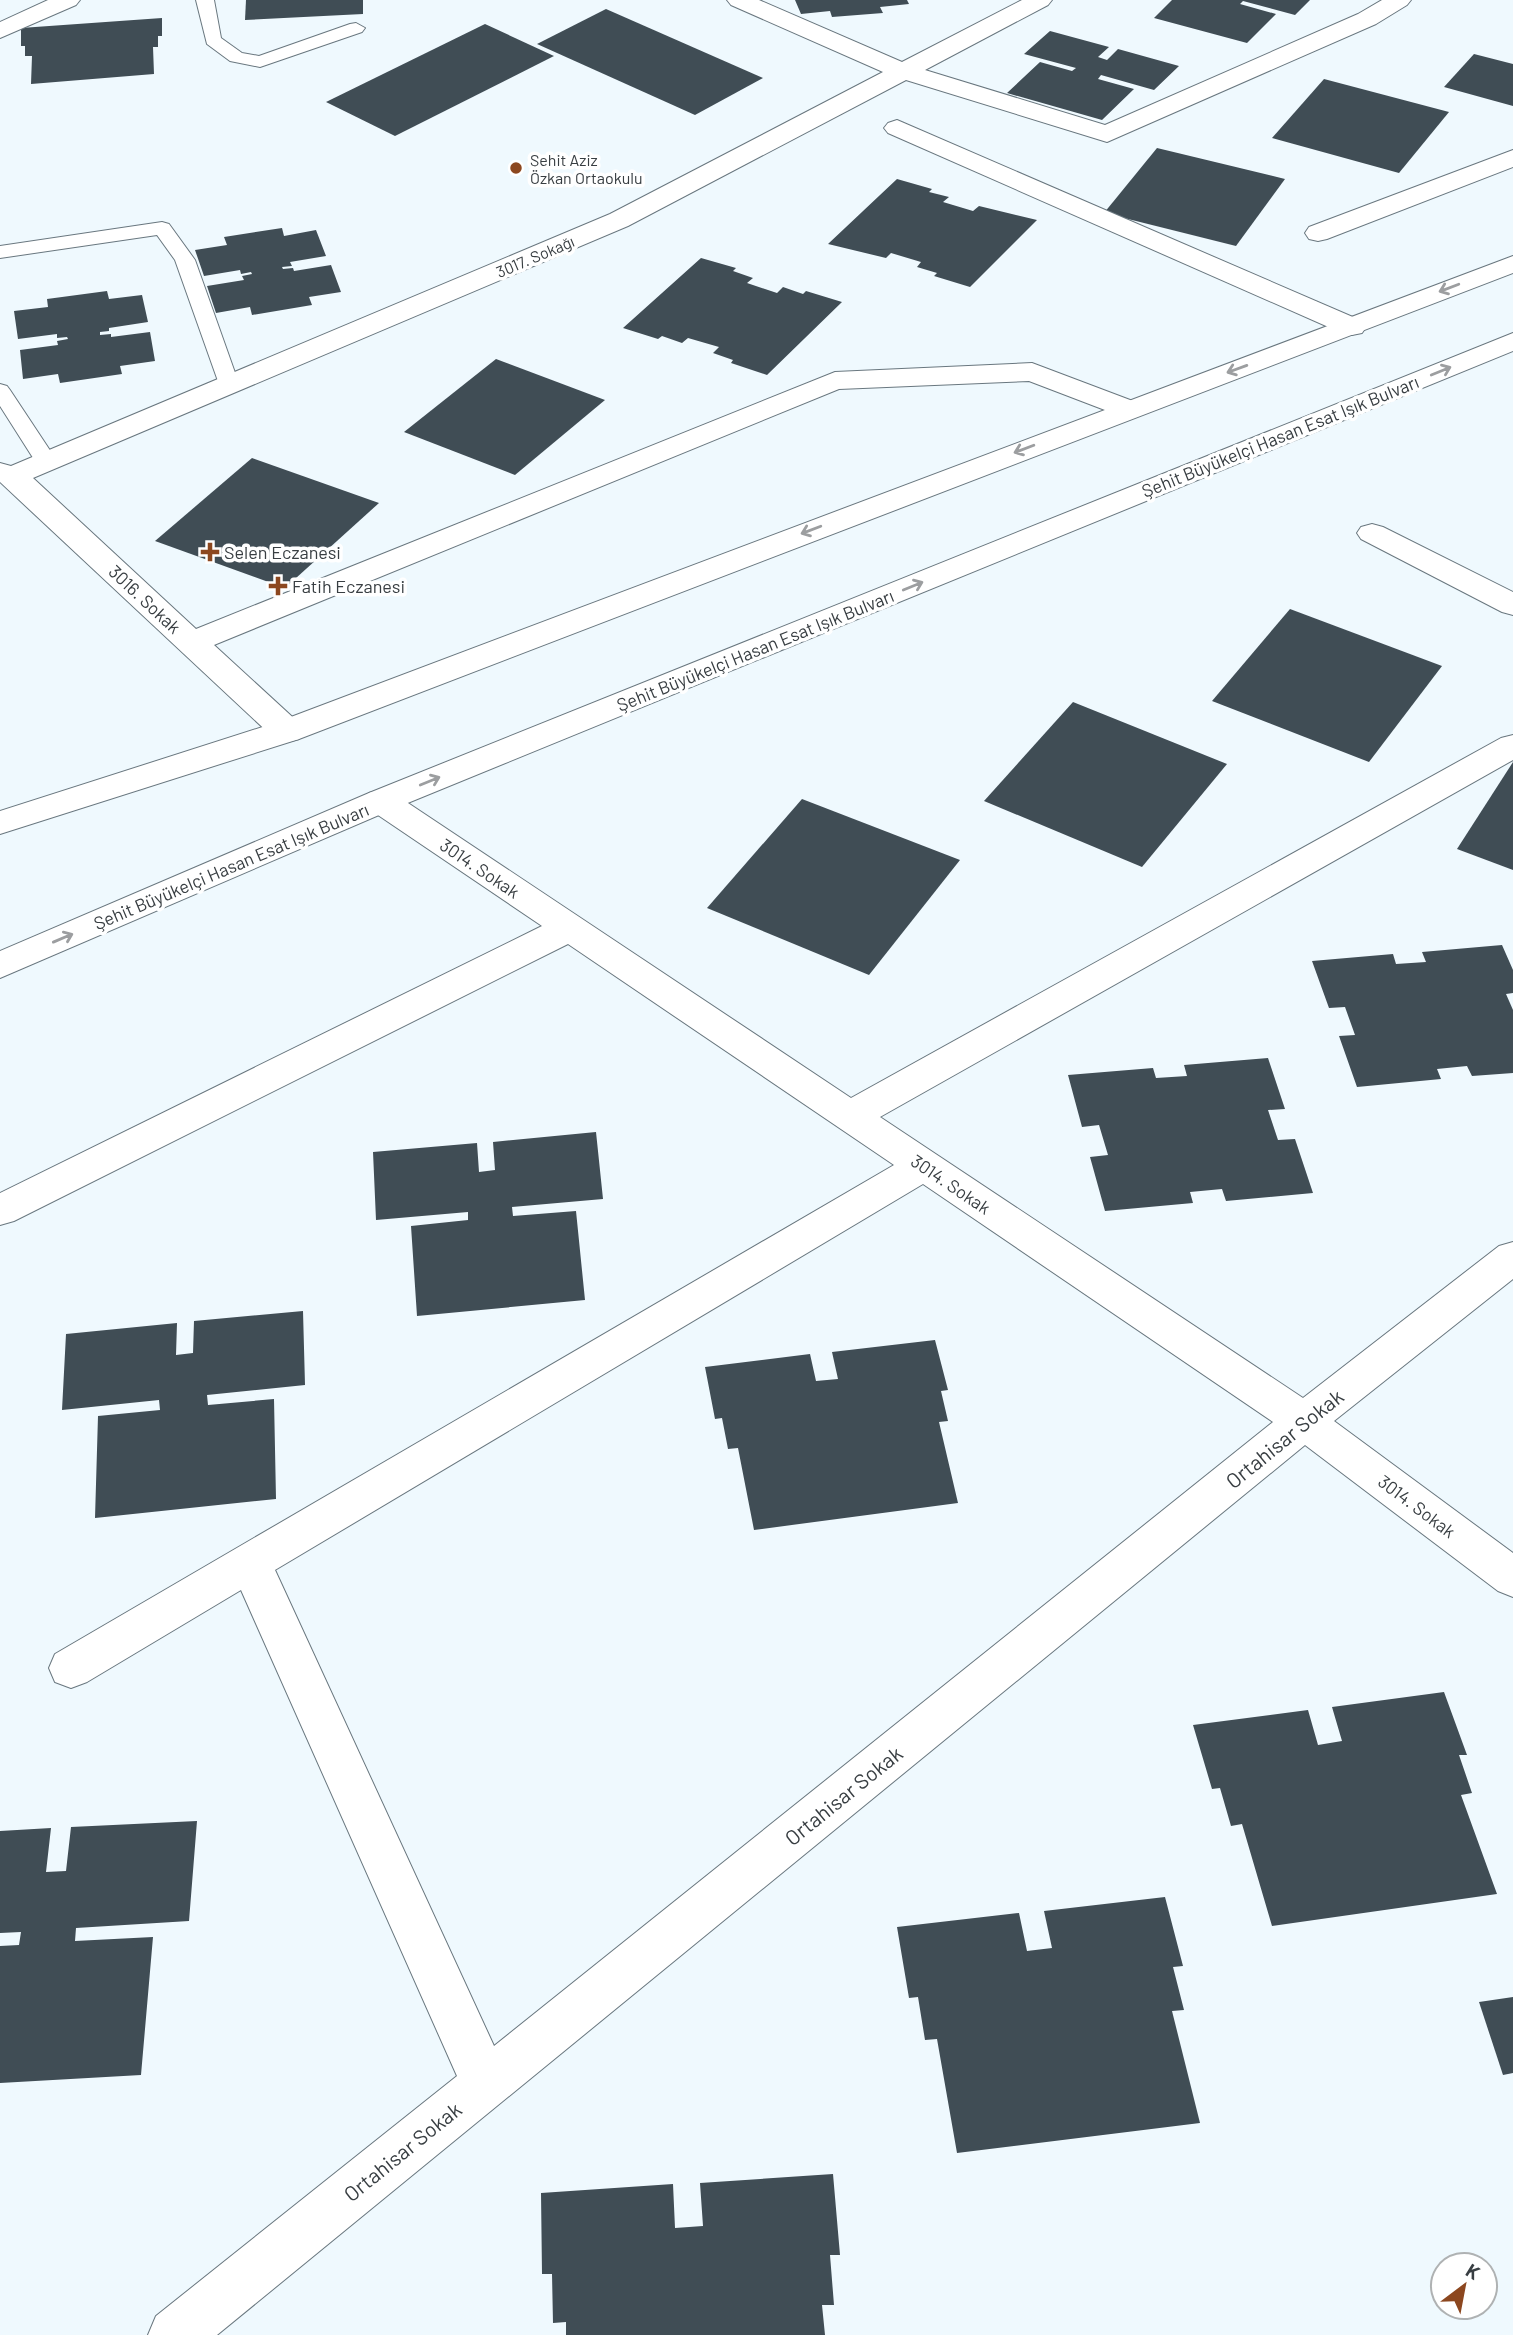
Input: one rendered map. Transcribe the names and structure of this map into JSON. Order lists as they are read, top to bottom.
{
  "streets": {
    "street": [
      "3017. Sokağı",
      "Şehit Büyükelçi Hasan Esat Işık Bulvarı",
      "3016. Sokak",
      "3014. Sokak",
      "Ortahisar Sokak"
    ]
  },
  "crossings": [
    ["3017. Sokağı", "3016. Sokak"],
    ["Şehit Büyükelçi Hasan Esat Işık Bulvarı", "3014. Sokak"],
    ["3014. Sokak", "Ortahisar Sokak"]
  ],
  "places": {
    "other": ["Şehit Aziz Özkan Ortaokulu"],
    "health": ["Selen Eczanesi", "Fatih Eczanesi"]
  },
  "north": "top right"
}
